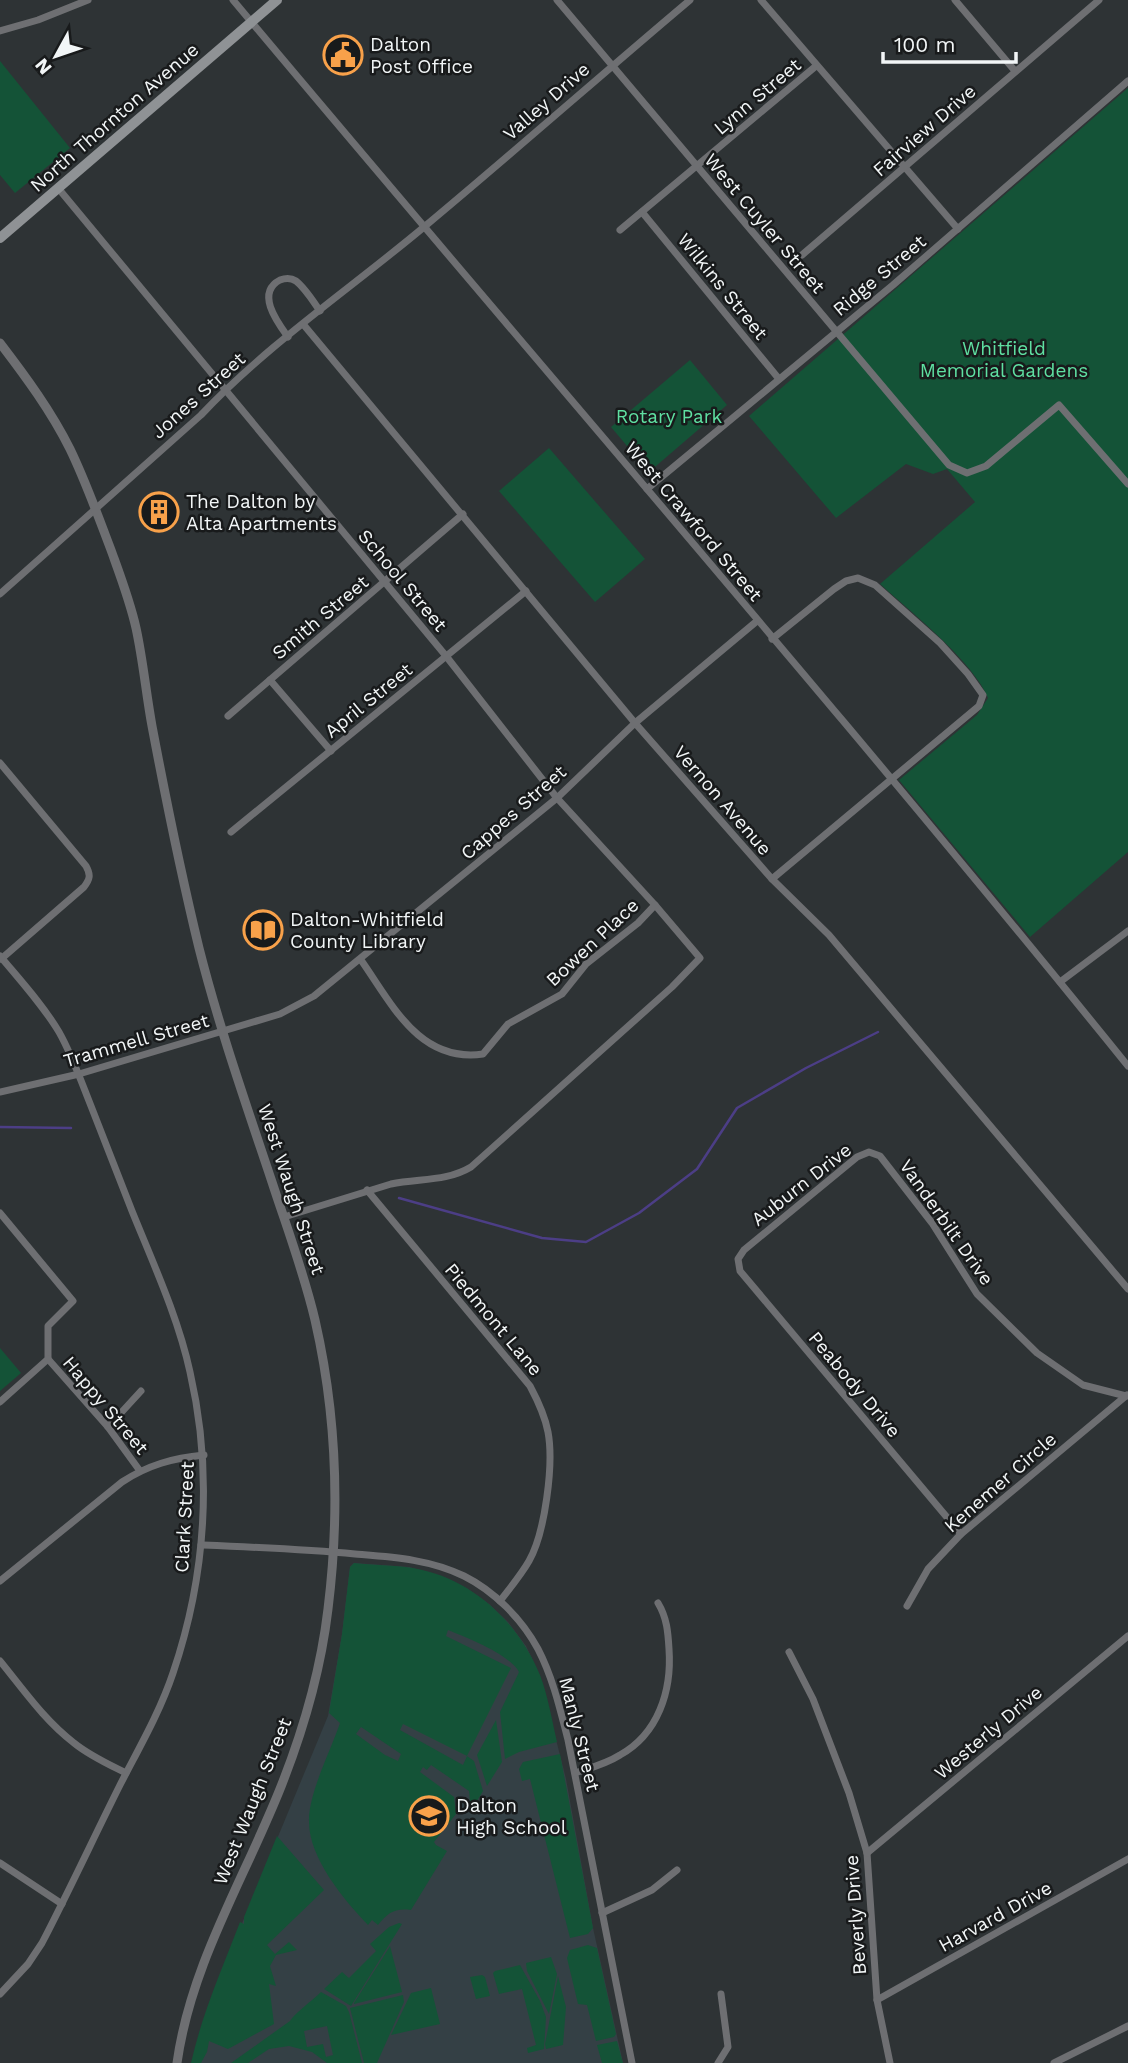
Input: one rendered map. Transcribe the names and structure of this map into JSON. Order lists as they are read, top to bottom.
{
  "streets": {
    "main road": ["North Thornton Avenue"],
    "street": [
      "Lynn Street",
      "Valley Drive",
      "Fairview Drive",
      "West Cuyler Street",
      "Ridge Street",
      "Wilkins Street",
      "Jones Street",
      "West Crawford Street",
      "School Street",
      "Smith Street",
      "April Street",
      "Vernon Avenue",
      "Cappes Street",
      "Bowen Place",
      "Trammell Street",
      "Auburn Drive",
      "West Waugh Street",
      "Vanderbilt Drive",
      "Piedmont Lane",
      "Peabody Drive",
      "Happy Street",
      "Kenemer Circle",
      "Clark Street",
      "Westerly Drive",
      "Manly Street",
      "Beverly Drive",
      "Harvard Drive"
    ]
  },
  "crossings": [
    ["Lynn Street", "West Cuyler Street"],
    ["Lynn Street", "Wilkins Street"],
    ["Valley Drive", "West Cuyler Street"],
    ["Valley Drive", "Jones Street"],
    ["Valley Drive", "West Crawford Street"],
    ["North Thornton Avenue", "West Crawford Street"],
    ["North Thornton Avenue", "School Street"],
    ["West Cuyler Street", "Ridge Street"],
    ["Ridge Street", "Wilkins Street"],
    ["Ridge Street", "West Crawford Street"],
    ["Jones Street", "West Crawford Street"],
    ["Jones Street", "School Street"],
    ["Jones Street", "Vernon Avenue"],
    ["Jones Street", "West Waugh Street"],
    ["West Crawford Street", "Cappes Street"],
    ["School Street", "Smith Street"],
    ["School Street", "April Street"],
    ["School Street", "Cappes Street"],
    ["School Street", "Bowen Place"],
    ["School Street", "Piedmont Lane"],
    ["Smith Street", "Vernon Avenue"],
    ["April Street", "Vernon Avenue"],
    ["Vernon Avenue", "Cappes Street"],
    ["Cappes Street", "Bowen Place"],
    ["Cappes Street", "Trammell Street"],
    ["Trammell Street", "West Waugh Street"],
    ["Trammell Street", "Clark Street"],
    ["Auburn Drive", "Vanderbilt Drive"],
    ["Auburn Drive", "Peabody Drive"],
    ["West Waugh Street", "Manly Street"],
    ["Vanderbilt Drive", "Kenemer Circle"],
    ["Piedmont Lane", "Manly Street"],
    ["Peabody Drive", "Kenemer Circle"],
    ["Clark Street", "Manly Street"],
    ["Westerly Drive", "Beverly Drive"],
    ["Beverly Drive", "Harvard Drive"]
  ],
  "parks": ["Whitfield Memorial Gardens", "Rotary Park"],
  "places": {
    "public building": ["Dalton Post Office"],
    "building": ["The Dalton by Alta Apartments"],
    "library": ["Dalton-Whitfield County Library"],
    "school or university": ["Dalton High School"]
  },
  "scale_bar": "100 m",
  "north": "bottom left"
}
